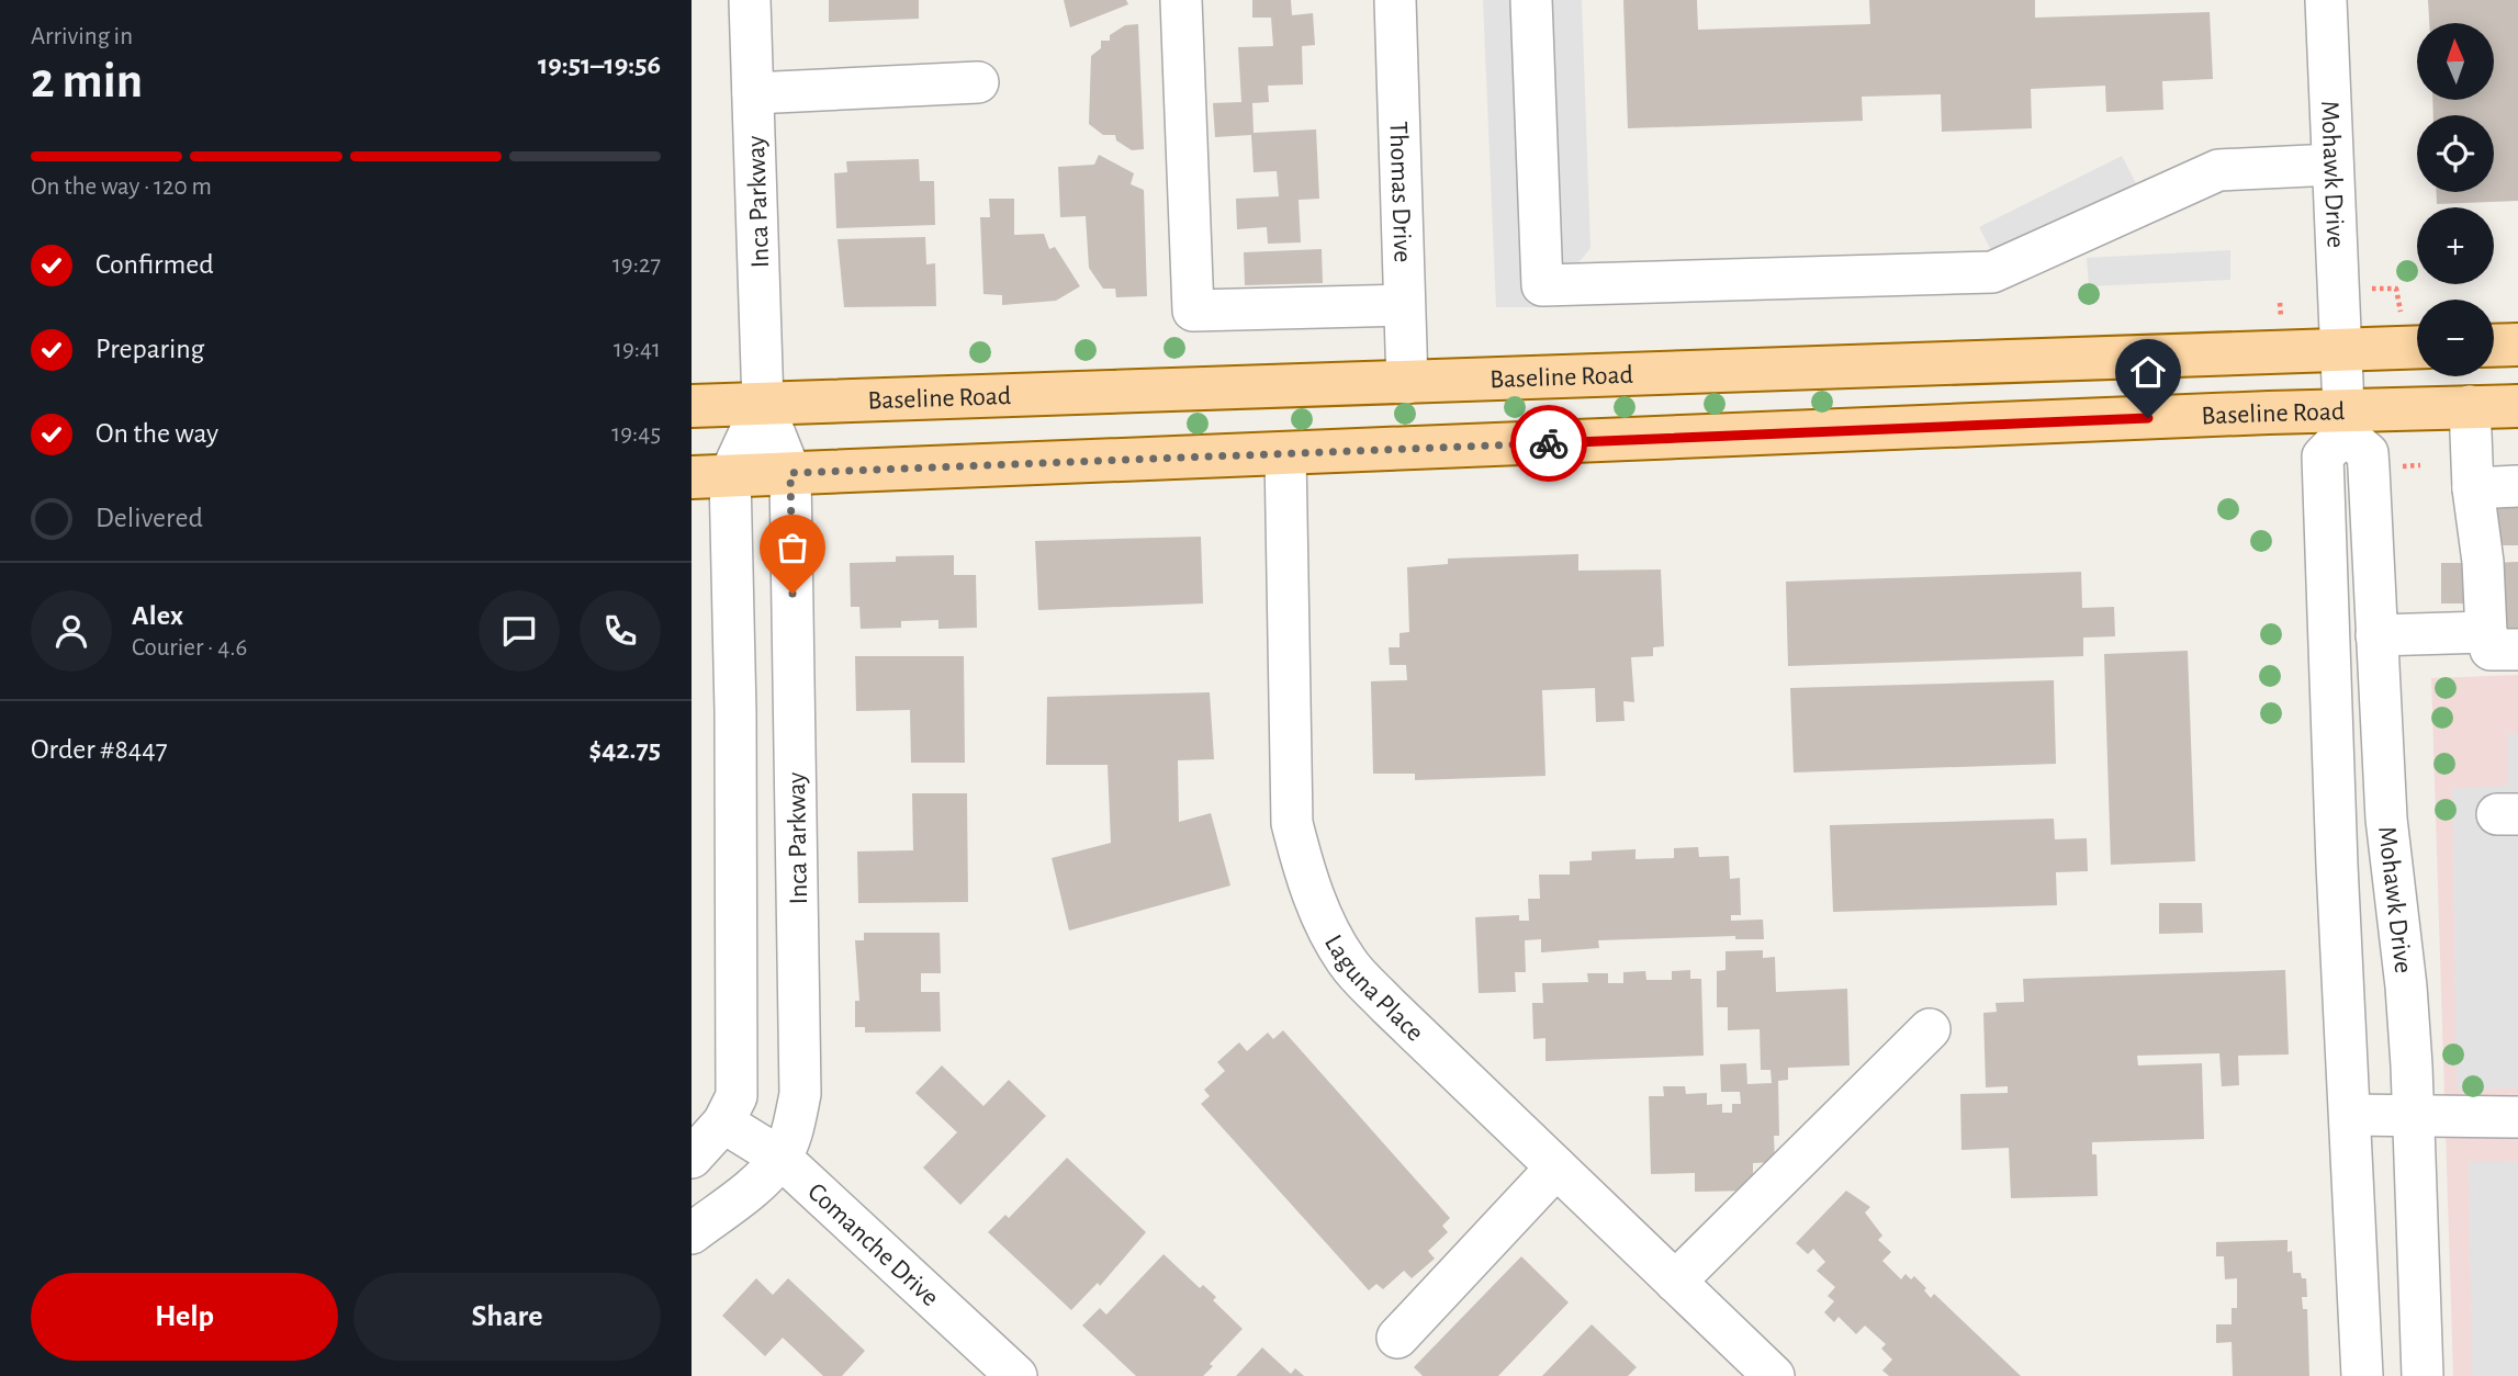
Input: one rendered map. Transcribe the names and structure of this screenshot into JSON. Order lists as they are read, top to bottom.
{
  "streets": {
    "main road": ["Baseline Road"],
    "street": [
      "Mohawk Drive",
      "Thomas Drive",
      "Inca Parkway",
      "Laguna Place",
      "Comanche Drive"
    ]
  },
  "crossings": [
    ["Mohawk Drive", "Baseline Road"],
    ["Thomas Drive", "Baseline Road"],
    ["Inca Parkway", "Baseline Road"],
    ["Inca Parkway", "Comanche Drive"],
    ["Baseline Road", "Laguna Place"]
  ],
  "north": "top",
  "page": {
    "heading": ["2 min", "Arriving in", "19:51–19:56"],
    "panel": [
      "Alex",
      "Courier · 4.6",
      "Order #8447",
      "$42.75"
    ],
    "map_buttons": ["+", "−"],
    "bar": "On the way · 120 m",
    "list": [
      ["Confirmed", "19:27"],
      ["Preparing", "19:41"],
      ["On the way", "19:45"],
      "Delivered"
    ],
    "buttons": ["Help", "Share"]
  }
}
